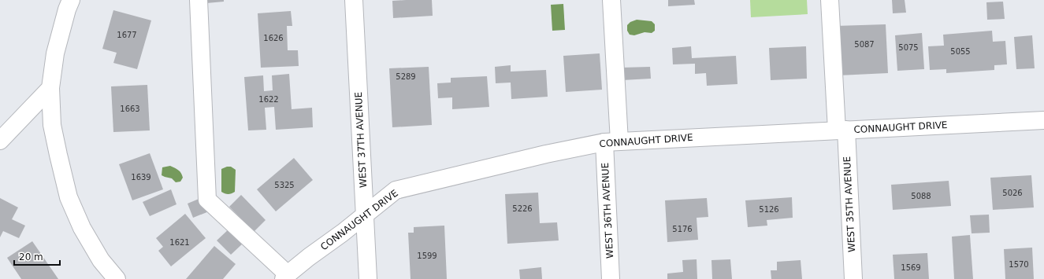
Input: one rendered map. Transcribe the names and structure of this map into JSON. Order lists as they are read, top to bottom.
{
  "streets": {
    "street": [
      "CONNAUGHT DRIVE",
      "WEST 37TH AVENUE",
      "WEST 35TH AVENUE",
      "WEST 36TH AVENUE"
    ]
  },
  "crossings": [
    ["CONNAUGHT DRIVE", "WEST 37TH AVENUE"],
    ["CONNAUGHT DRIVE", "WEST 35TH AVENUE"],
    ["CONNAUGHT DRIVE", "WEST 36TH AVENUE"]
  ],
  "house_numbers": [
    "1677",
    "1626",
    "5087",
    "5075",
    "5055",
    "5289",
    "1622",
    "1663",
    "1639",
    "5325",
    "5026",
    "5088",
    "5226",
    "5126",
    "5176",
    "1621",
    "1599",
    "1570",
    "1569"
  ],
  "scale_bar": "20 m"
}
